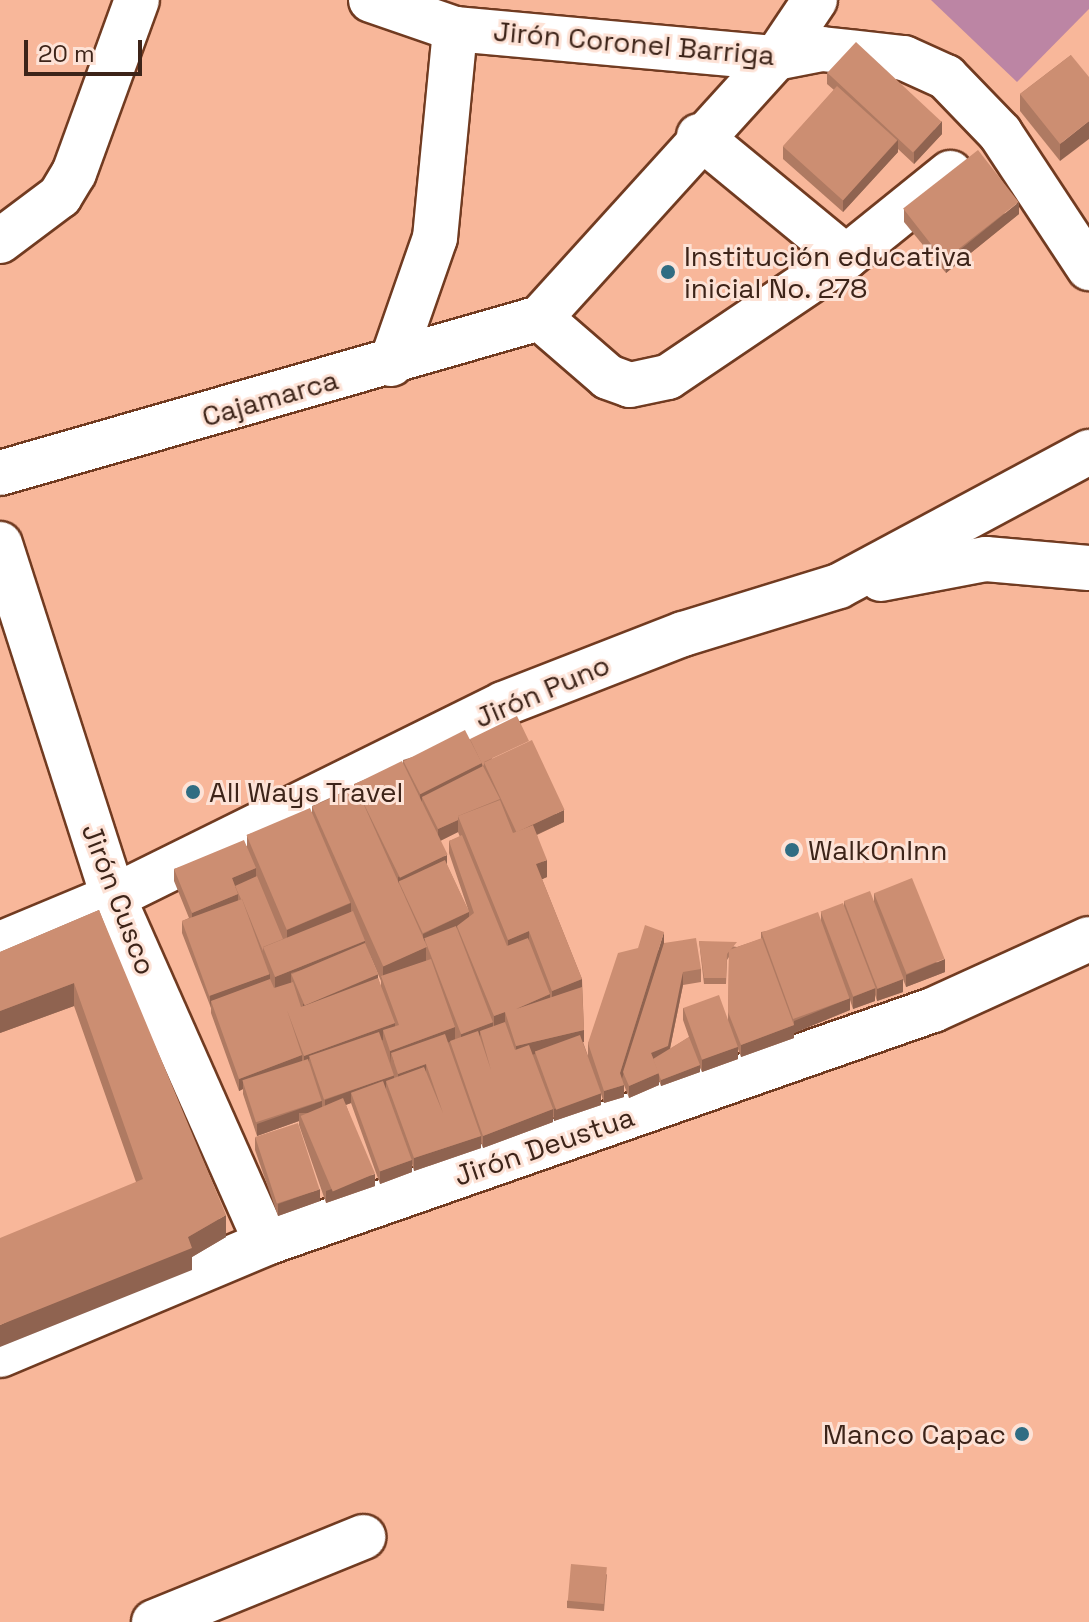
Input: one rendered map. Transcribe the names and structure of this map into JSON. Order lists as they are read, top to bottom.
{
  "streets": {
    "street": [
      "Jirón Coronel Barriga",
      "Cajamarca",
      "Jirón Puno",
      "Jirón Cusco",
      "Jirón Deustua"
    ]
  },
  "crossings": [
    ["Jirón Puno", "Jirón Cusco"],
    ["Jirón Cusco", "Jirón Deustua"]
  ],
  "places": [
    "Institución educativa inicial No. 278",
    "All Ways Travel",
    "WalkOnInn",
    "Manco Capac"
  ],
  "scale_bar": "20 m"
}
